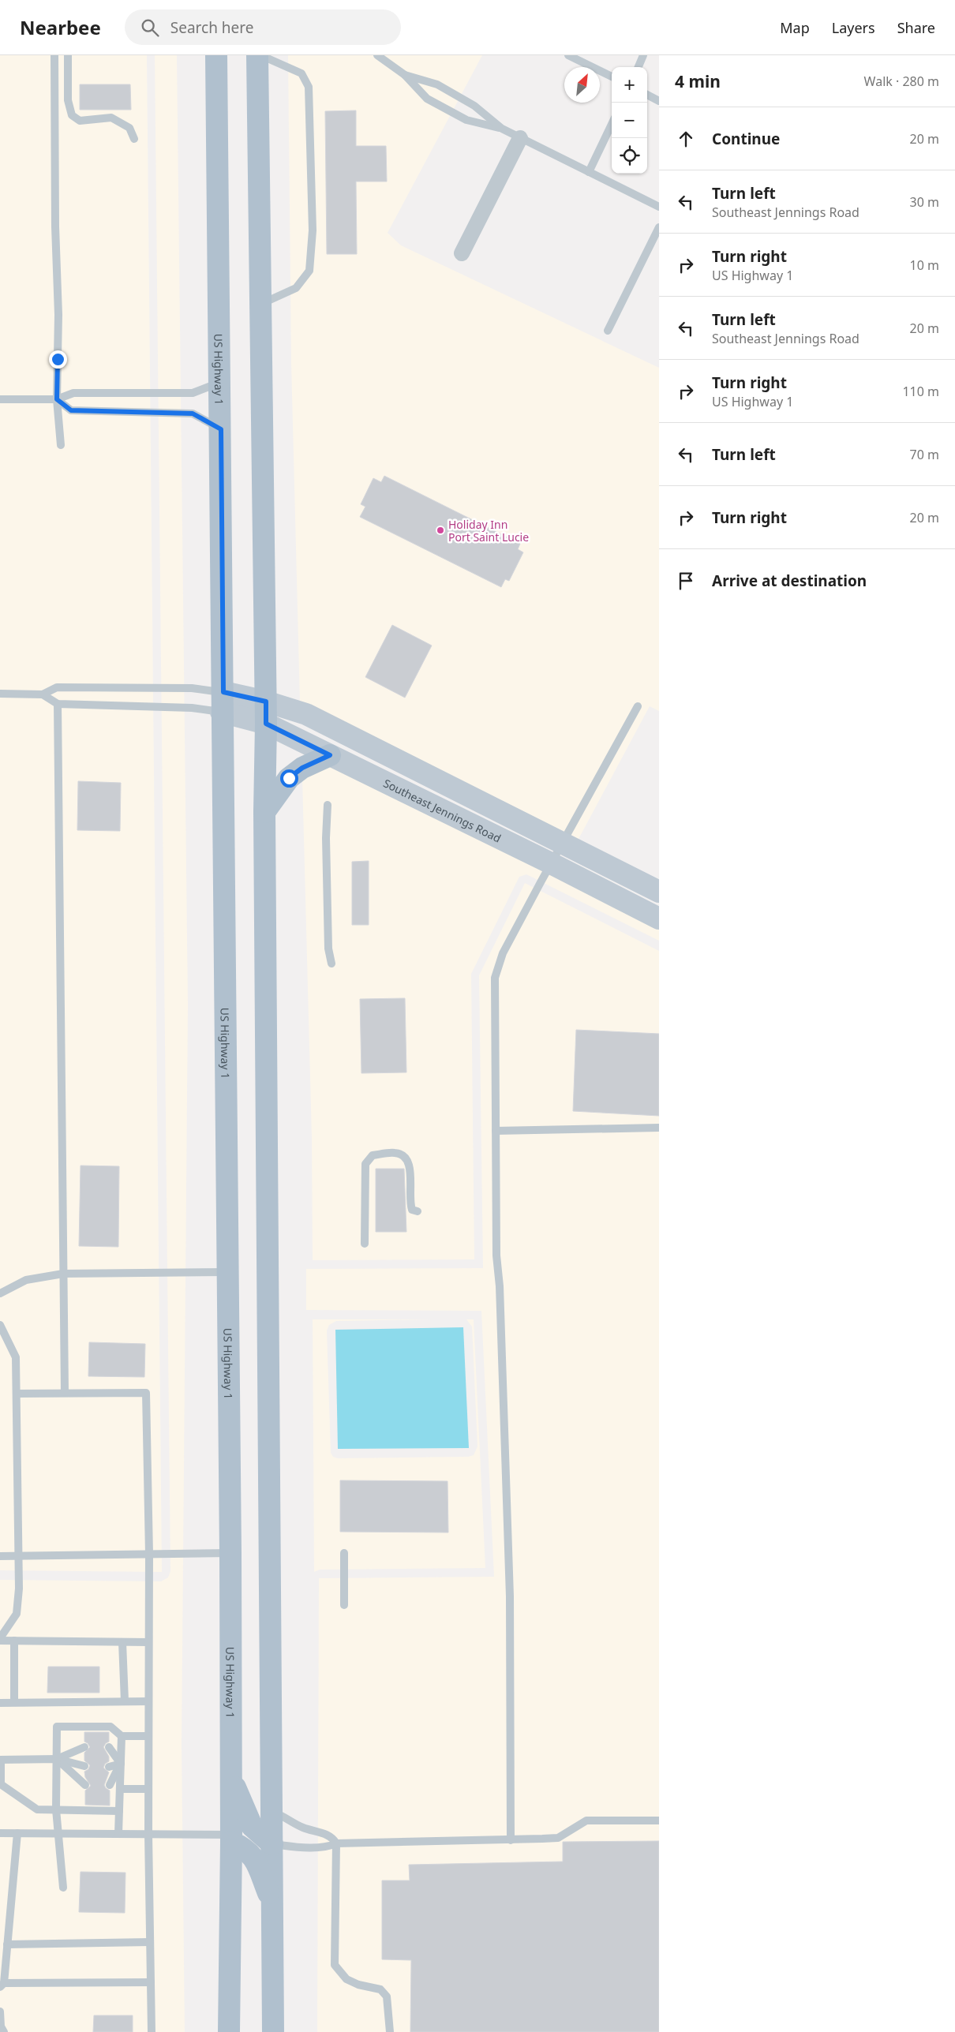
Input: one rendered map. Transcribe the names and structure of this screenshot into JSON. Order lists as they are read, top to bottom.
{
  "streets": {
    "main road": ["US Highway 1"],
    "street": ["Southeast Jennings Road"]
  },
  "crossings": [
    ["US Highway 1", "Southeast Jennings Road"]
  ],
  "places": ["Holiday Inn Port Saint Lucie"],
  "north": "top right",
  "page": {
    "header": "Nearbee",
    "search": "Search here",
    "nav": ["Map", "Layers", "Share"],
    "heading": ["4 min", "Walk · 280 m"],
    "map_buttons": ["+", "−"],
    "list": [
      ["Continue", "20 m"],
      ["Turn left", "Southeast Jennings Road", "30 m"],
      ["Turn right", "US Highway 1", "10 m"],
      ["Turn left", "Southeast Jennings Road", "20 m"],
      ["Turn right", "US Highway 1", "110 m"],
      ["Turn left", "70 m"],
      ["Turn right", "20 m"],
      "Arrive at destination"
    ]
  }
}
